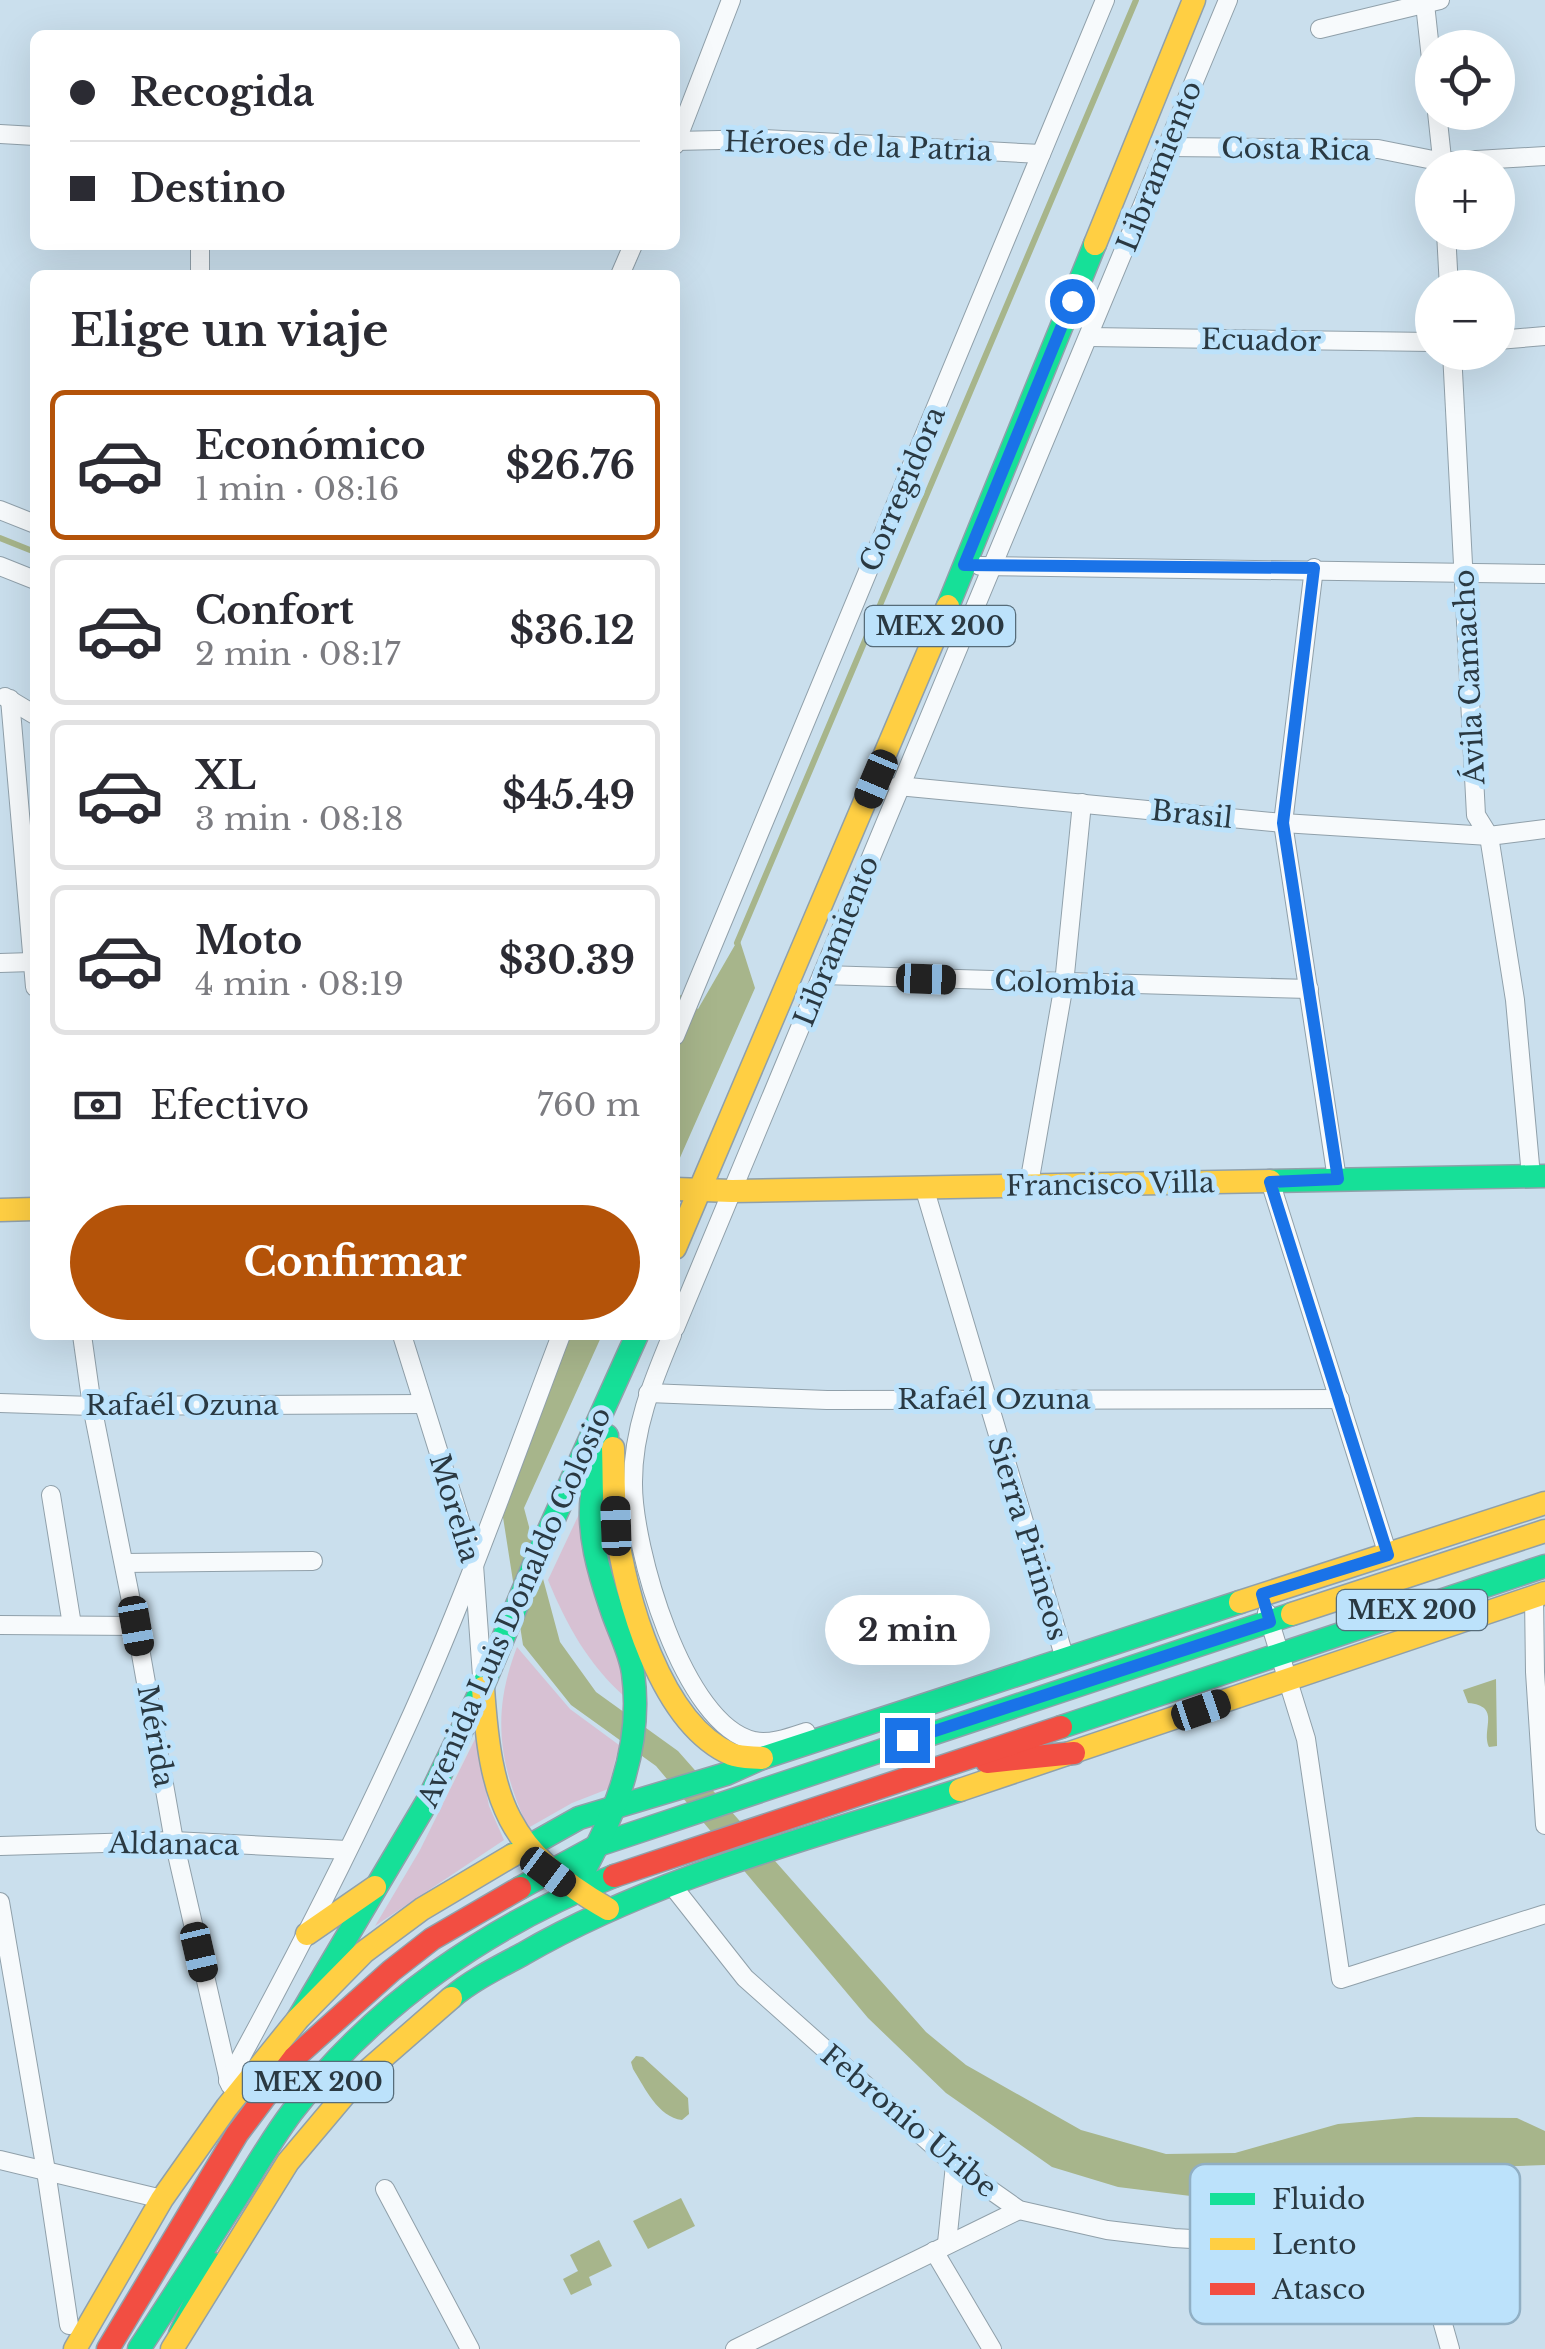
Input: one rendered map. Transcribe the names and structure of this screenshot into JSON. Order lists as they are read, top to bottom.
{
  "streets": {
    "main road": ["MEX 200", "Francisco Villa", "Avenida Luis Donaldo Colosio"],
    "street": [
      "Héroes de la Patria",
      "Costa Rica",
      "Libramiento",
      "Ecuador",
      "Corregidora",
      "Ávila Camacho",
      "Brasil",
      "Colombia",
      "Rafaél Ozuna",
      "Morelia",
      "Sierra Pirineos",
      "Mérida",
      "Aldanaca",
      "Febronio Uribe"
    ]
  },
  "crossings": [
    ["Héroes de la Patria", "Corregidora"],
    ["Costa Rica", "Libramiento"],
    ["Libramiento", "Ecuador"],
    ["Libramiento", "Brasil"],
    ["Libramiento", "Colombia"],
    ["Libramiento", "Francisco Villa"],
    ["Libramiento", "Rafaél Ozuna"],
    ["MEX 200", "Francisco Villa"],
    ["MEX 200", "Mérida"],
    ["Ávila Camacho", "Brasil"],
    ["Ávila Camacho", "Francisco Villa"],
    ["Francisco Villa", "Sierra Pirineos"],
    ["Rafaél Ozuna", "Morelia"],
    ["Rafaél Ozuna", "Sierra Pirineos"],
    ["Rafaél Ozuna", "Mérida"],
    ["Morelia", "Avenida Luis Donaldo Colosio"],
    ["Mérida", "Aldanaca"]
  ],
  "legend": ["Fluido", "Lento", "Atasco"],
  "page": {
    "map_buttons": ["+", "−"],
    "banner": ["Recogida", "Destino"],
    "heading": "Elige un viaje",
    "list": [
      {
        "name": "Económico",
        "note": "1 min · 08:16",
        "value": "$26.76"
      },
      {
        "name": "Confort",
        "note": "2 min · 08:17",
        "value": "$36.12"
      },
      {
        "name": "XL",
        "note": "3 min · 08:18",
        "value": "$45.49"
      },
      {
        "name": "Moto",
        "note": "4 min · 08:19",
        "value": "$30.39"
      }
    ],
    "pay": ["Efectivo", "760 m"],
    "buttons": "Confirmar",
    "bubble": "2 min"
  }
}
